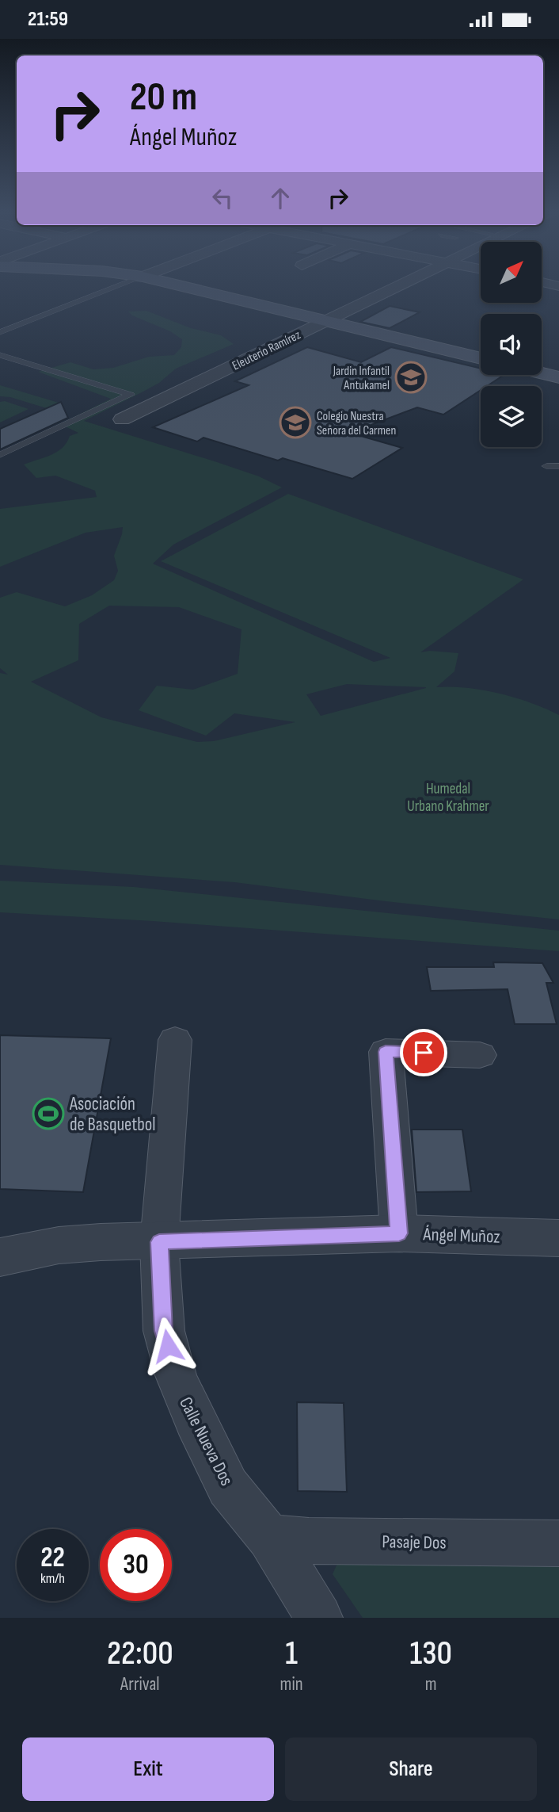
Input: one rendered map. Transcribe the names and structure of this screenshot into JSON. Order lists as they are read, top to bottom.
{
  "streets": {
    "street": [
      "Eleuterio Ramírez",
      "Ángel Muñoz",
      "Calle Nueva Dos",
      "Pasaje Dos"
    ]
  },
  "crossings": [
    ["Ángel Muñoz", "Calle Nueva Dos"],
    ["Calle Nueva Dos", "Pasaje Dos"]
  ],
  "parks": ["Humedal Urbano Krahmer"],
  "places": {
    "school or university": ["Jardin Infantil Antukamel", "Colegio Nuestra Señora del Carmen"],
    "sports": ["Asociación de Basquetbol"]
  },
  "north": "top right",
  "page": {
    "status": "21:59",
    "turn": ["20 m", "Ángel Muñoz"],
    "speed": "22 km/h",
    "limit": "30",
    "eta": [
      "22:00",
      "Arrival",
      "1",
      "min",
      "130",
      "m"
    ],
    "buttons": ["Exit", "Share"]
  }
}
